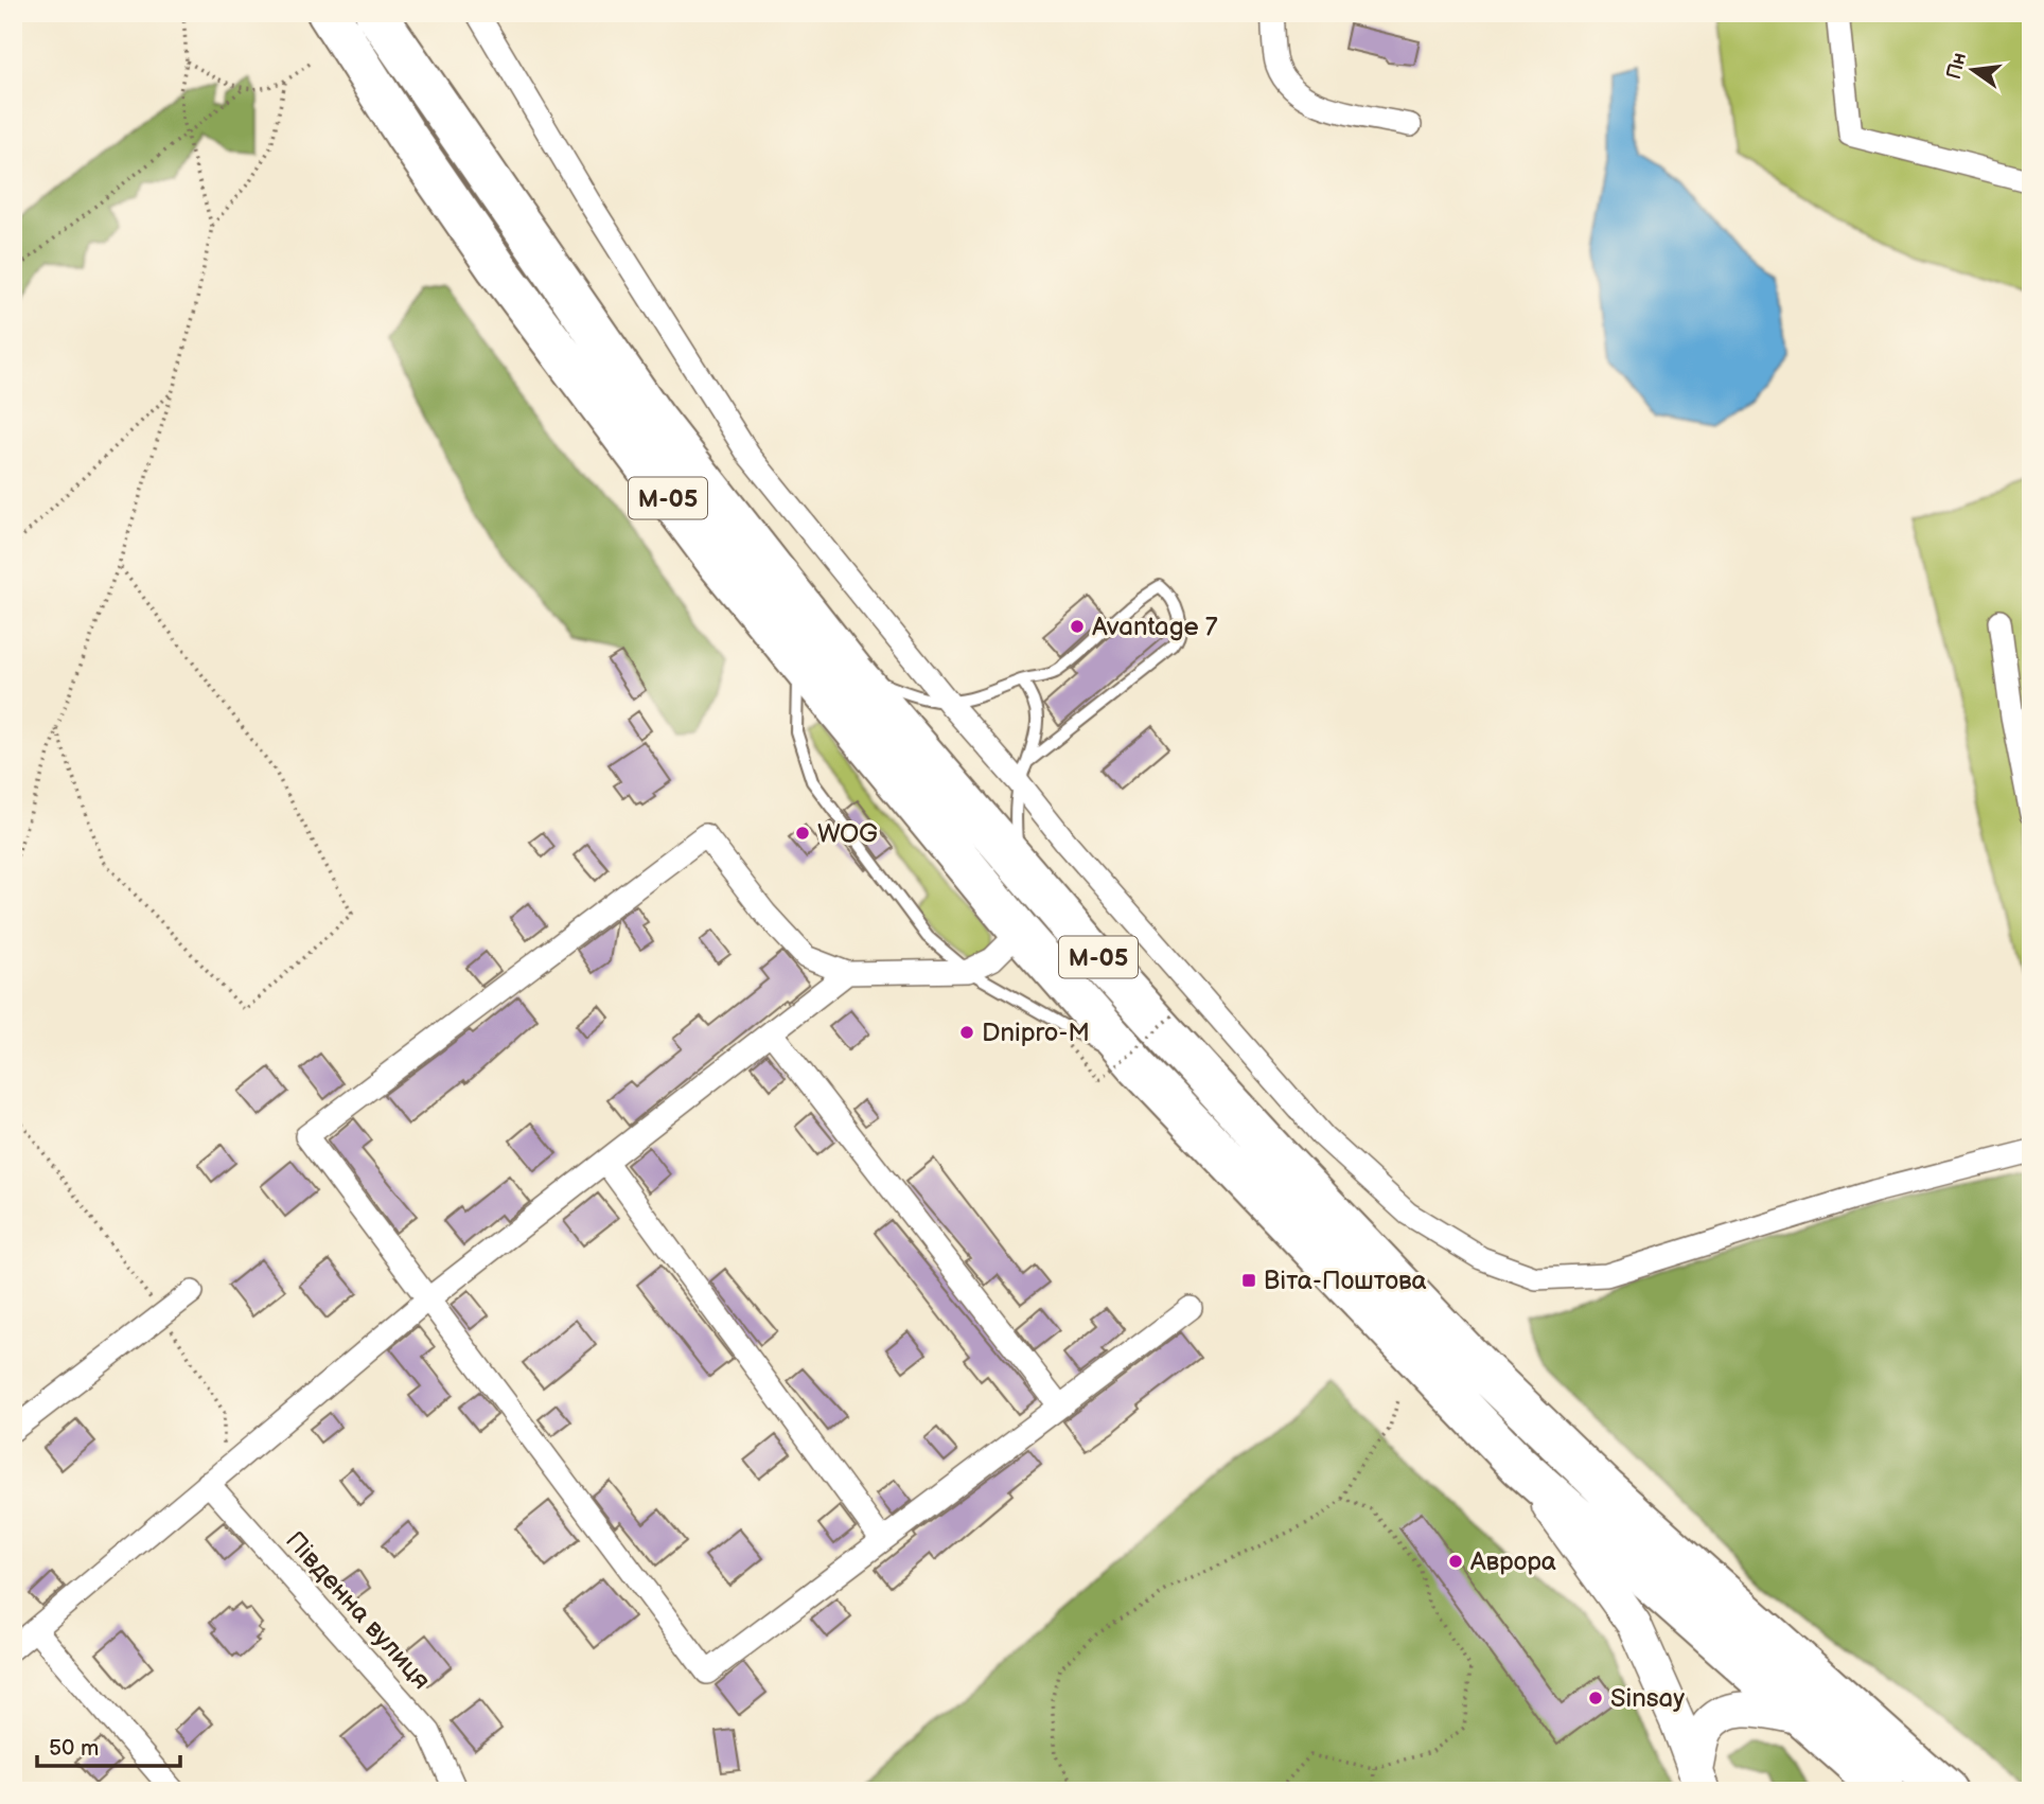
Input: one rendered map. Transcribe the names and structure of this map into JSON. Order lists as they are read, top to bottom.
{
  "streets": {
    "highway": ["М-05"],
    "street": ["Південна вулиця"]
  },
  "places": {
    "other": [
      "Avantage 7",
      "WOG",
      "Dnipro-M",
      "Аврора",
      "Sinsay"
    ],
    "transit": ["Віта-Поштова"]
  },
  "scale_bar": "50 m",
  "north": "left"
}
